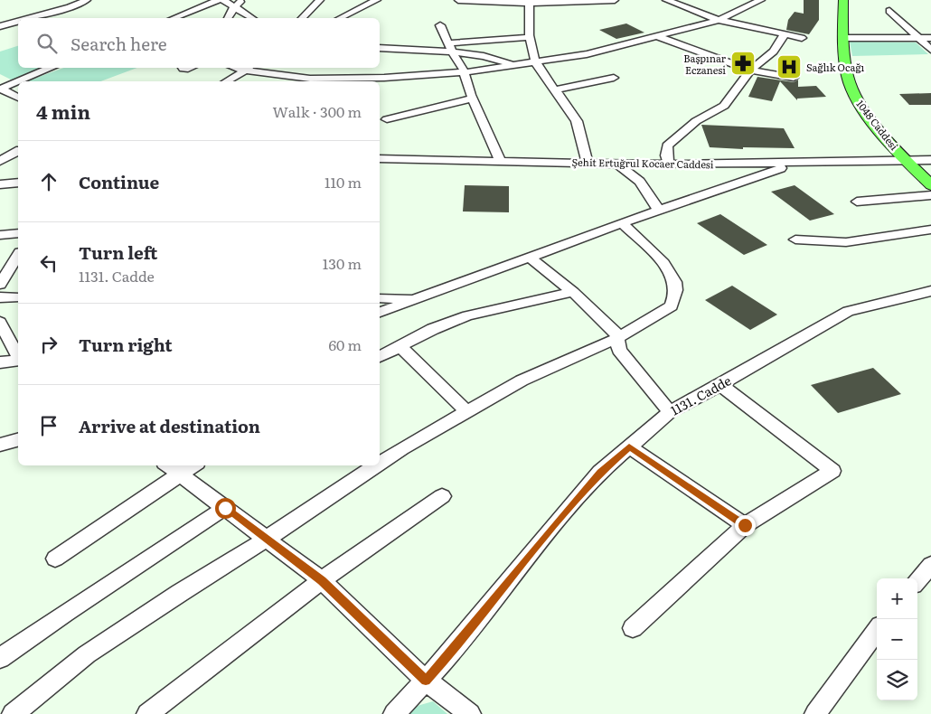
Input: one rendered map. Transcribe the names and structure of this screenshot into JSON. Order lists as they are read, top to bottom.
{
  "streets": {
    "main road": ["1048 Caddesi"],
    "street": ["Şehit Ertuğrul Kocaer Caddesi", "1131. Cadde"]
  },
  "crossings": [
    ["1048 Caddesi", "Şehit Ertuğrul Kocaer Caddesi"]
  ],
  "places": {
    "pharmacy": ["Başpınar Eczanesi"],
    "hospital": ["Sağlık Ocağı"]
  },
  "page": {
    "search": "Search here",
    "heading": ["4 min", "Walk · 300 m"],
    "list": [
      ["Continue", "110 m"],
      ["Turn left", "1131. Cadde", "130 m"],
      ["Turn right", "60 m"],
      "Arrive at destination"
    ],
    "map_buttons": ["+", "−"]
  }
}
